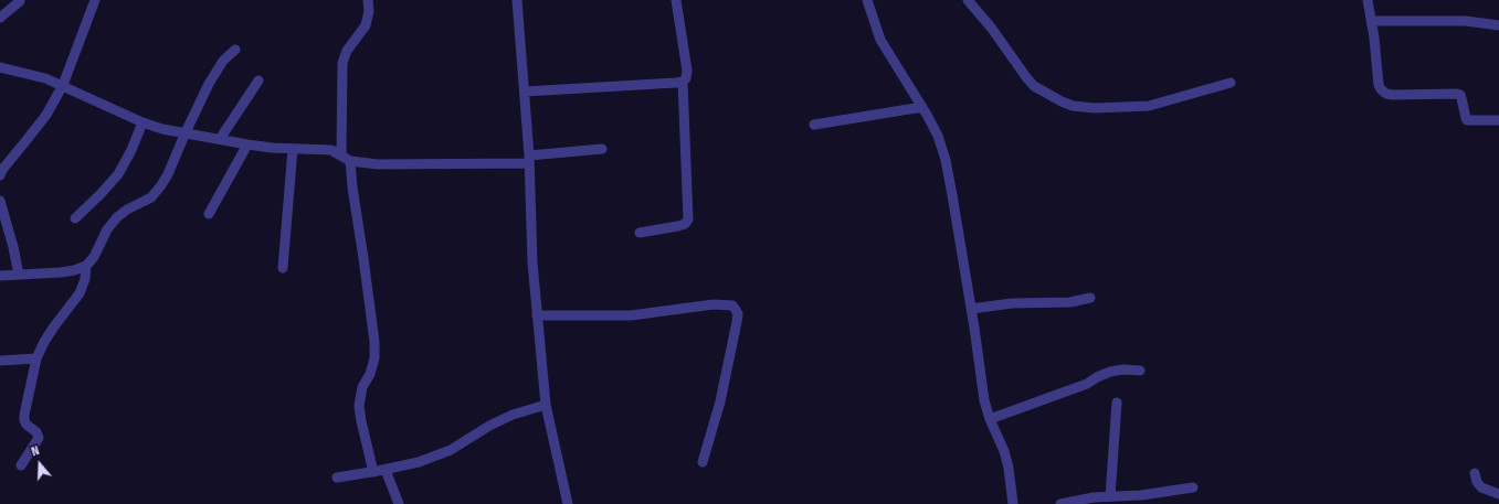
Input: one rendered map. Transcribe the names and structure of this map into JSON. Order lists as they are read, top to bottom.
{
  "north": "top"
}
